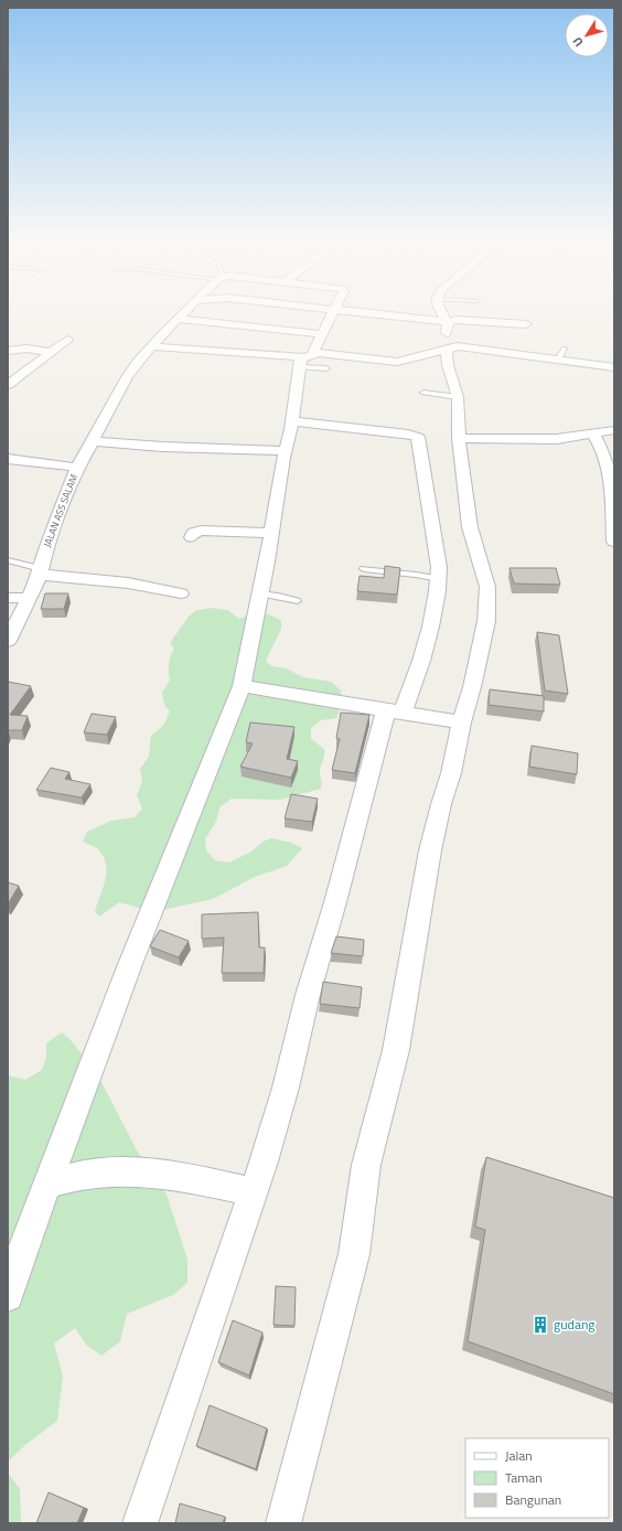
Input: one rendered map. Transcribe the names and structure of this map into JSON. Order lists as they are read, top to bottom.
{
  "streets": {
    "street": ["JALAN ASS SALAM"]
  },
  "places": {
    "building": ["gudang"]
  },
  "legend": ["Jalan", "Taman", "Bangunan"],
  "north": "bottom left"
}
